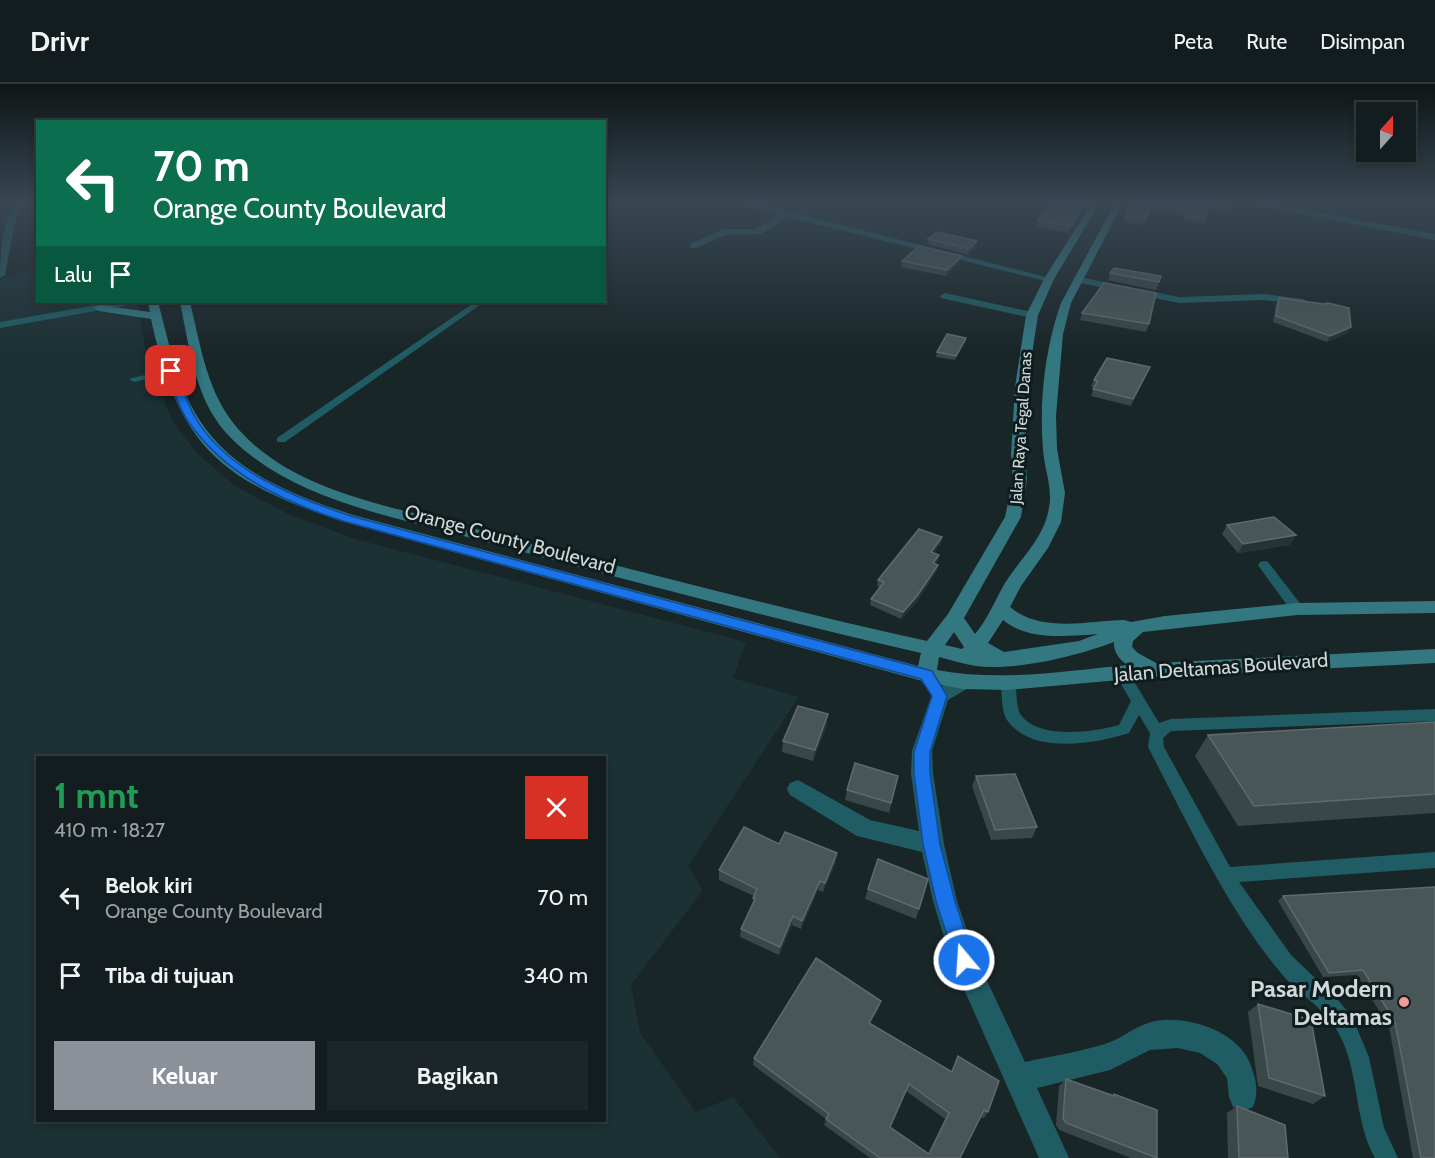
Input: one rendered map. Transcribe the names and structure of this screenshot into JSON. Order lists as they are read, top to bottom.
{
  "streets": {
    "main road": ["Jalan Raya Tegal Danas", "Orange County Boulevard", "Jalan Deltamas Boulevard"]
  },
  "crossings": [
    ["Jalan Raya Tegal Danas", "Orange County Boulevard"],
    ["Jalan Raya Tegal Danas", "Jalan Deltamas Boulevard"],
    ["Orange County Boulevard", "Jalan Deltamas Boulevard"]
  ],
  "places": ["Pasar Modern Deltamas"],
  "north": "top",
  "page": {
    "header": "Drivr",
    "nav": ["Peta", "Rute", "Disimpan"],
    "turn": ["70 m", "Orange County Boulevard"],
    "then": "Lalu",
    "heading": ["1 mnt", "410 m · 18:27"],
    "list": [
      {
        "name": "Belok kiri",
        "note": "Orange County Boulevard",
        "value": "70 m"
      },
      {
        "name": "Tiba di tujuan",
        "value": "340 m"
      }
    ],
    "buttons": ["Keluar", "Bagikan"]
  }
}
